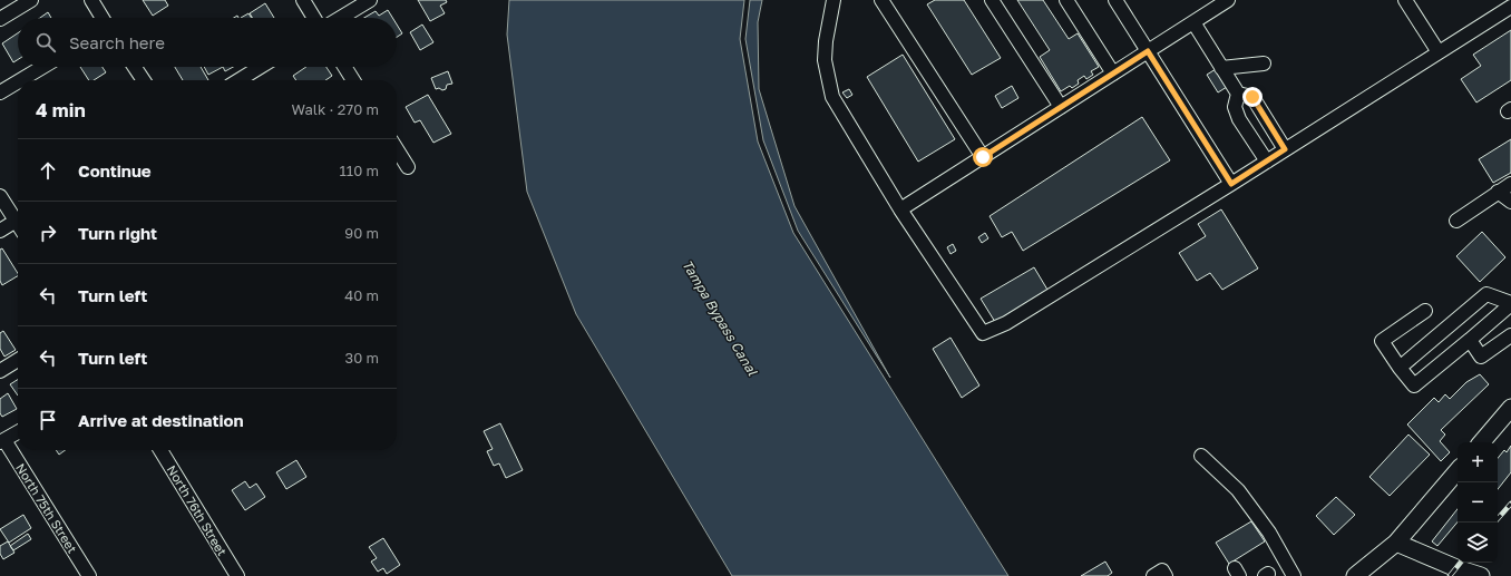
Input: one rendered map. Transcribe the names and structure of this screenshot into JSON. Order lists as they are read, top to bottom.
{
  "streets": {
    "street": ["North 75th Street", "North 76th Street"]
  },
  "water": ["Tampa Bypass Canal"],
  "page": {
    "search": "Search here",
    "heading": ["4 min", "Walk · 270 m"],
    "list": [
      ["Continue", "110 m"],
      ["Turn right", "90 m"],
      ["Turn left", "40 m"],
      ["Turn left", "30 m"],
      "Arrive at destination"
    ],
    "map_buttons": ["+", "−"]
  }
}
